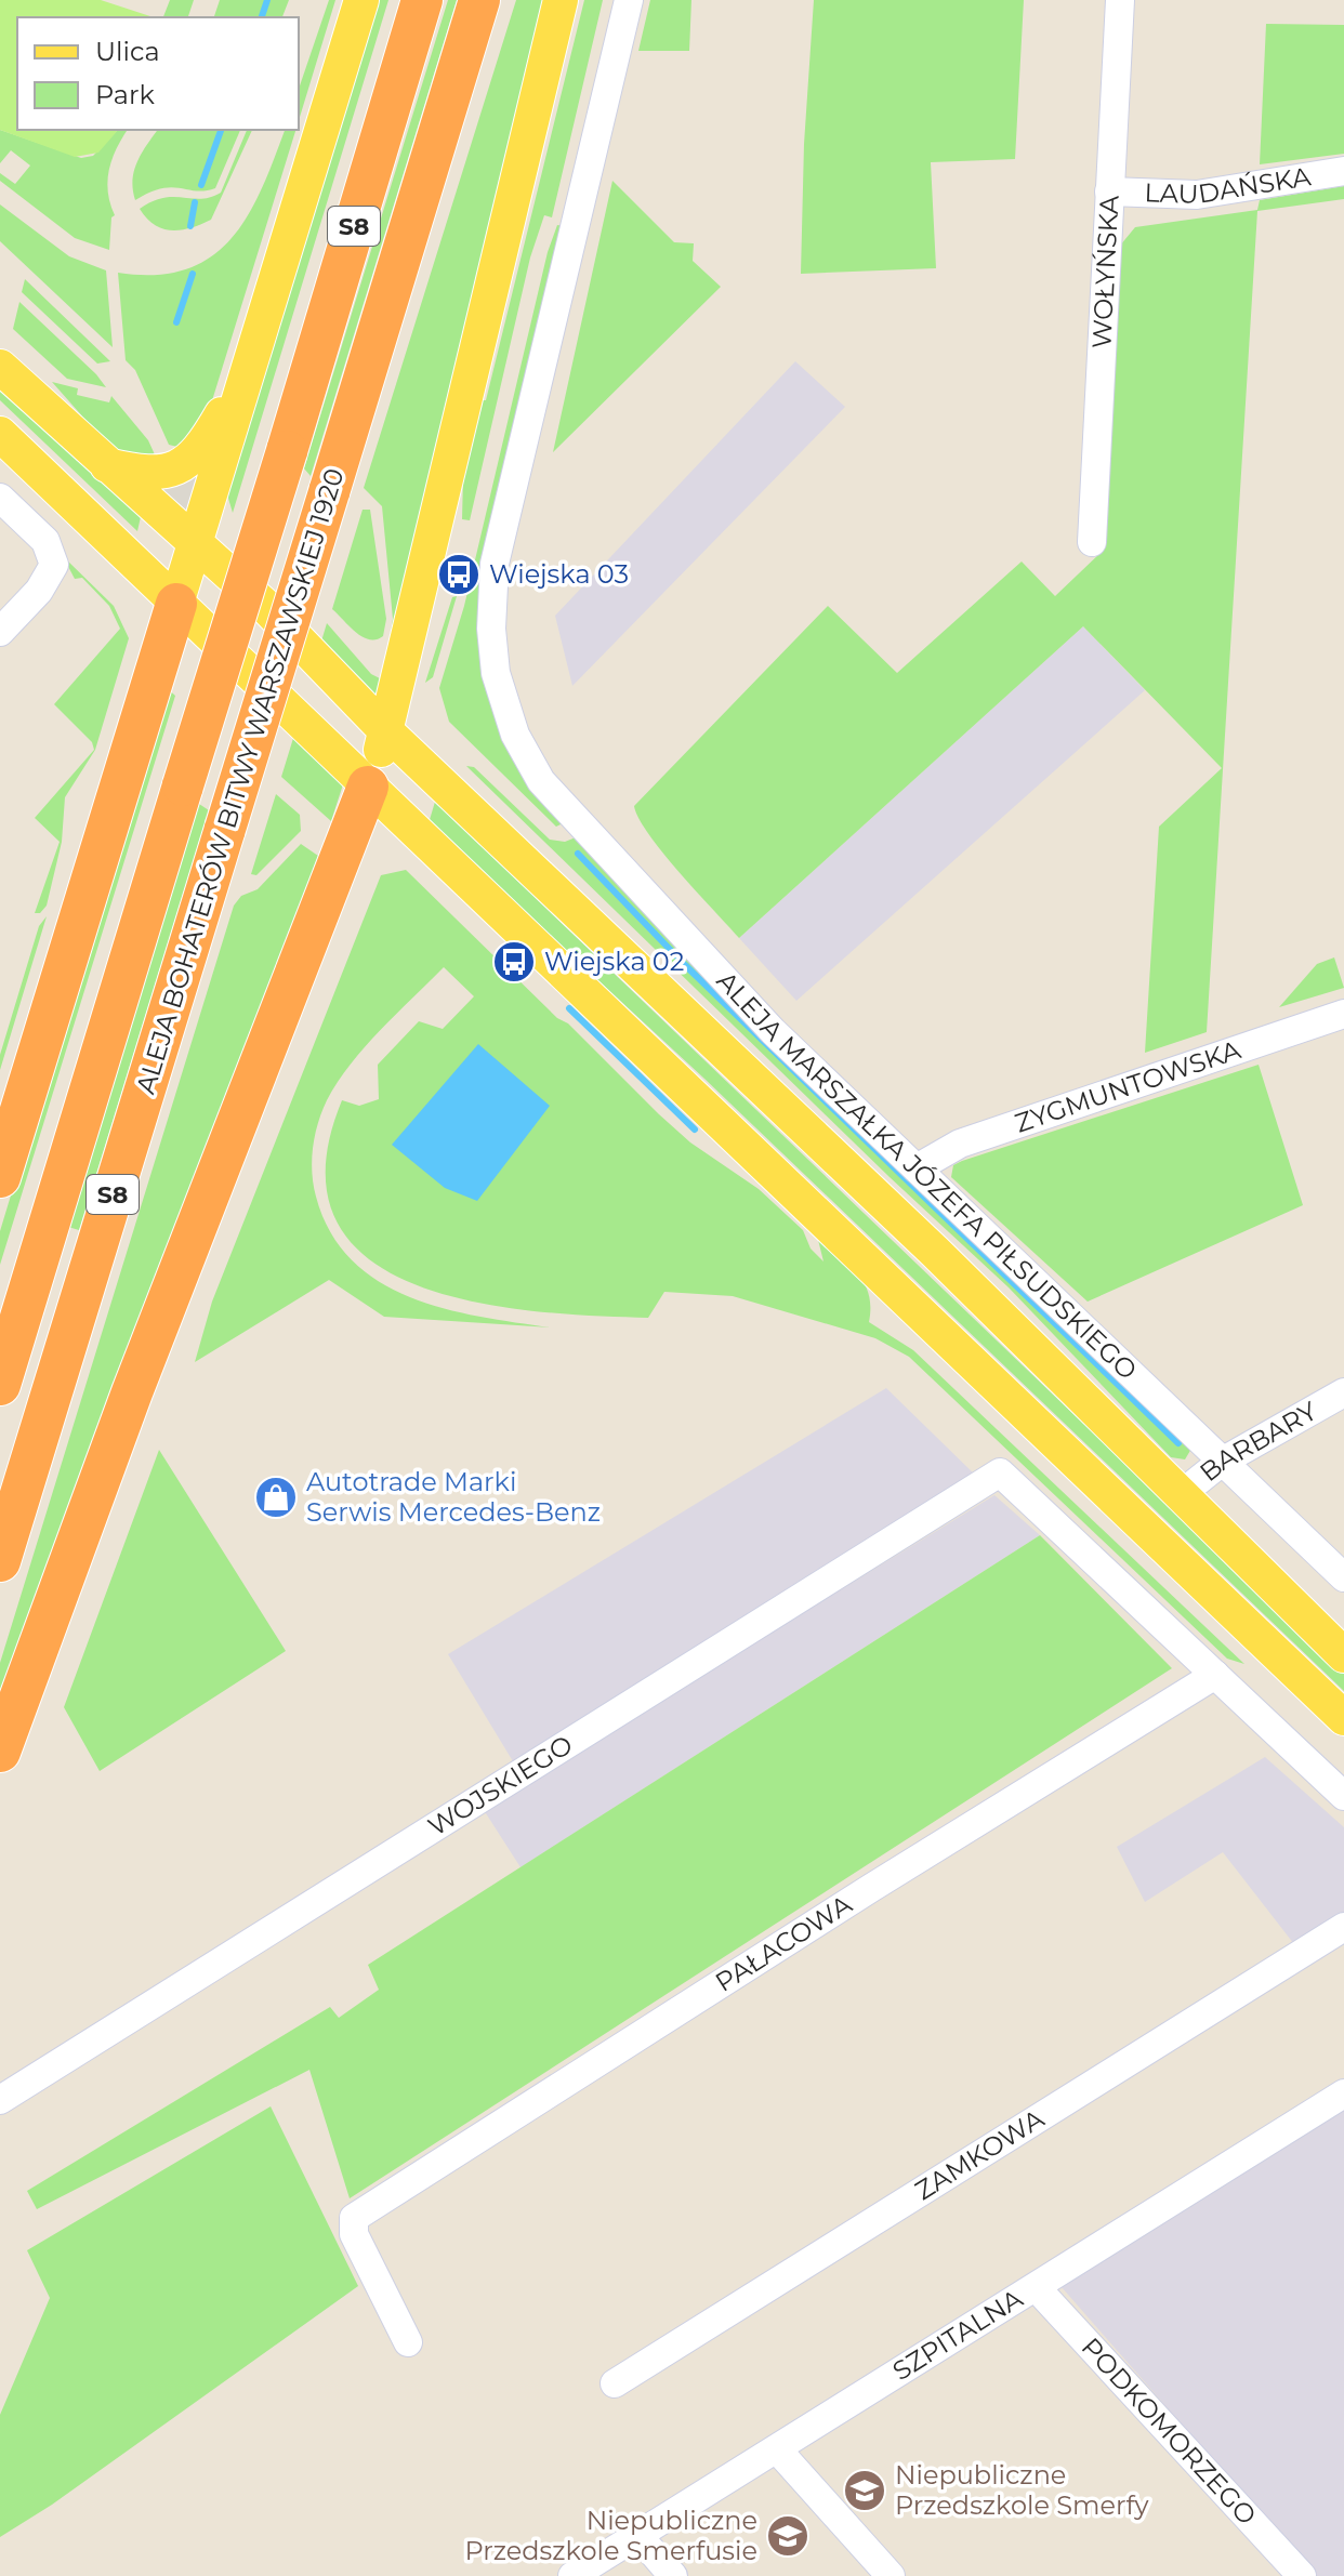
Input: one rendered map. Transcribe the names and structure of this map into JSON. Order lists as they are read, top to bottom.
{
  "streets": {
    "highway": ["S8", "ALEJA BOHATERÓW BITWY WARSZAWSKIEJ 1920"],
    "main road": ["ALEJA MARSZAŁKA JÓZEFA PIŁSUDSKIEGO"],
    "street": [
      "LAUDAŃSKA",
      "WOŁYŃSKA",
      "ZYGMUNTOWSKA",
      "BARBARY",
      "WOJSKIEGO",
      "PAŁACOWA",
      "ZAMKOWA",
      "SZPITALNA",
      "PODKOMORZEGO"
    ]
  },
  "crossings": [
    ["LAUDAŃSKA", "WOŁYŃSKA"],
    ["ZYGMUNTOWSKA", "ALEJA MARSZAŁKA JÓZEFA PIŁSUDSKIEGO"],
    ["ALEJA MARSZAŁKA JÓZEFA PIŁSUDSKIEGO", "BARBARY"],
    ["WOJSKIEGO", "PAŁACOWA"],
    ["SZPITALNA", "PODKOMORZEGO"]
  ],
  "places": {
    "bus stop": ["Wiejska 03", "Wiejska 02"],
    "shop": ["Autotrade Marki Serwis Mercedes-Benz"],
    "school or university": ["Niepubliczne Przedszkole Smerfy", "Niepubliczne Przedszkole Smerfusie"]
  },
  "legend": ["Ulica", "Park"]
}
